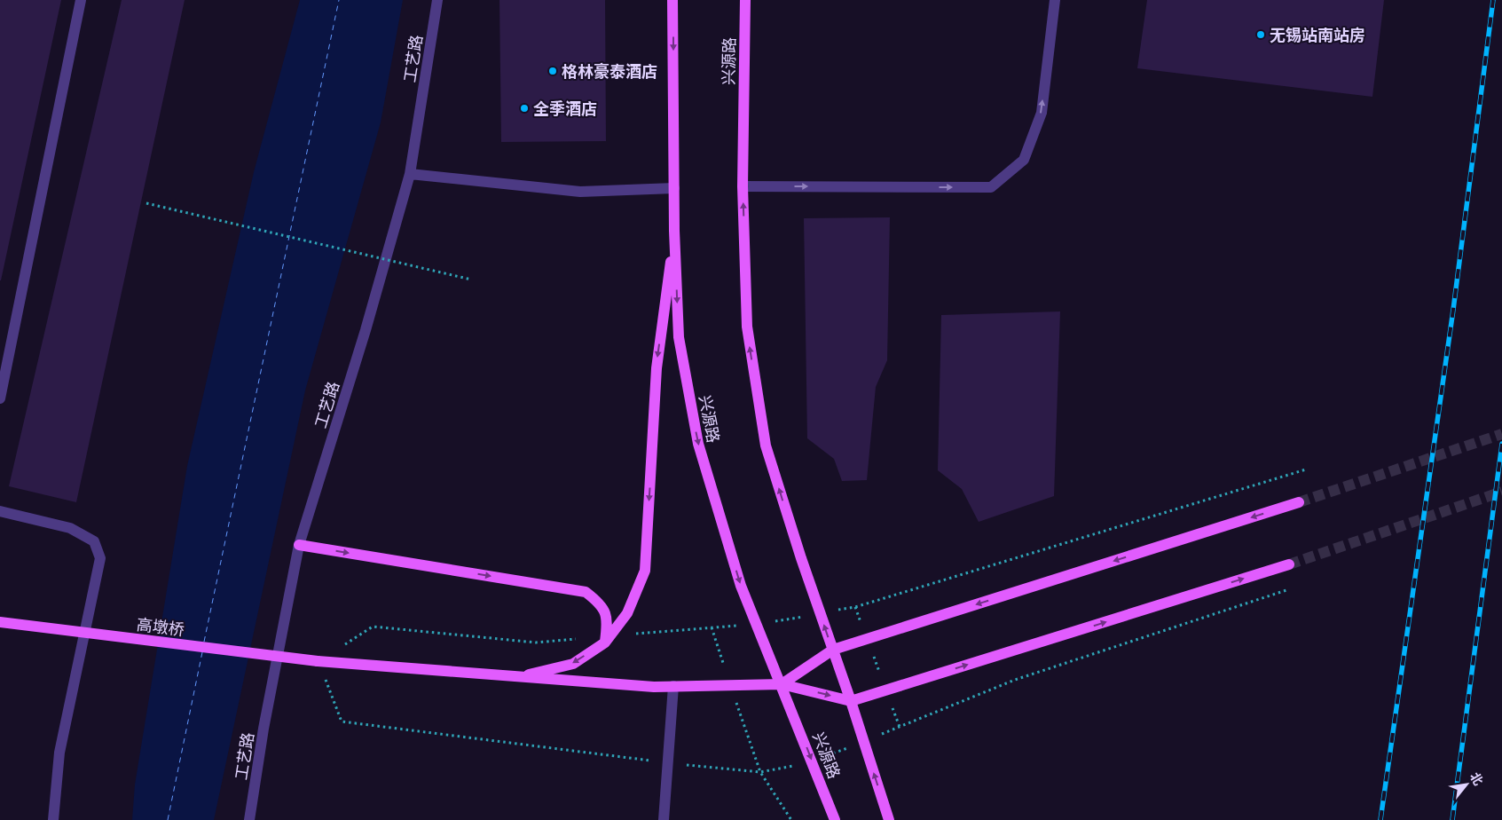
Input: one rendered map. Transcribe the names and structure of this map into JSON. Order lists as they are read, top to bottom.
{
  "streets": {
    "main road": ["兴源路", "高墩桥"],
    "street": ["工艺路"]
  },
  "crossings": [
    ["兴源路", "高墩桥"]
  ],
  "places": ["无锡站南站房", "格林豪泰酒店", "全季酒店"],
  "north": "top right"
}
